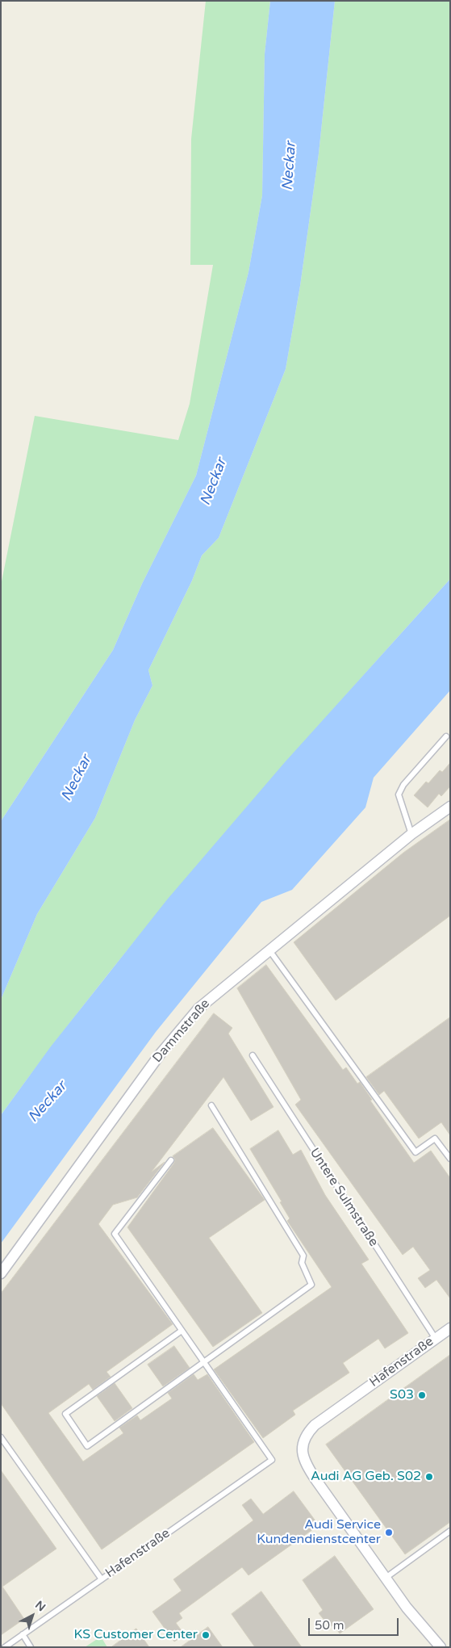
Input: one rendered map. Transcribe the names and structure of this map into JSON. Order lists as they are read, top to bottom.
{
  "streets": {
    "street": ["Dammstraße", "Hafenstraße"],
    "lane": ["Untere Sulmstraße"]
  },
  "crossings": [
    ["Untere Sulmstraße", "Hafenstraße"]
  ],
  "water": ["Neckar"],
  "places": [
    "S03",
    "Audi AG Geb. S02",
    "Audi Service Kundendienstcenter",
    "KS Customer Center"
  ],
  "scale_bar": "50 m",
  "north": "top right"
}
